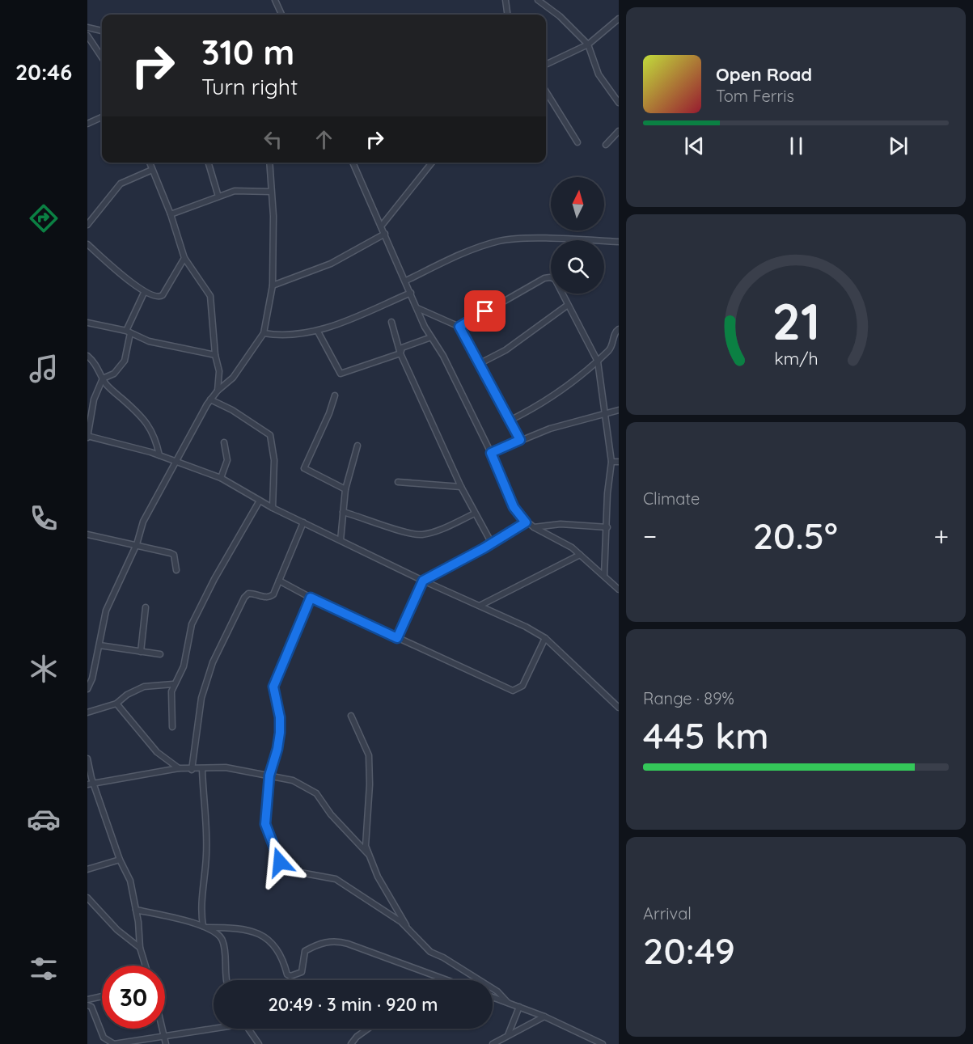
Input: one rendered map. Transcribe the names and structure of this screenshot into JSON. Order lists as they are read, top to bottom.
{
  "north": "top",
  "page": {
    "tabs": "20:46",
    "turn": ["310 m", "Turn right"],
    "song": ["Open Road", "Tom Ferris"],
    "tile": [
      "Climate",
      ["Range · 89%", "445 km"],
      ["Arrival", "20:49"]
    ],
    "heat": ["−", "20.5°", "+"],
    "limit": "30",
    "trip": "20:49 · 3 min · 920 m",
    "gauge": ["21", "km/h"]
  }
}
